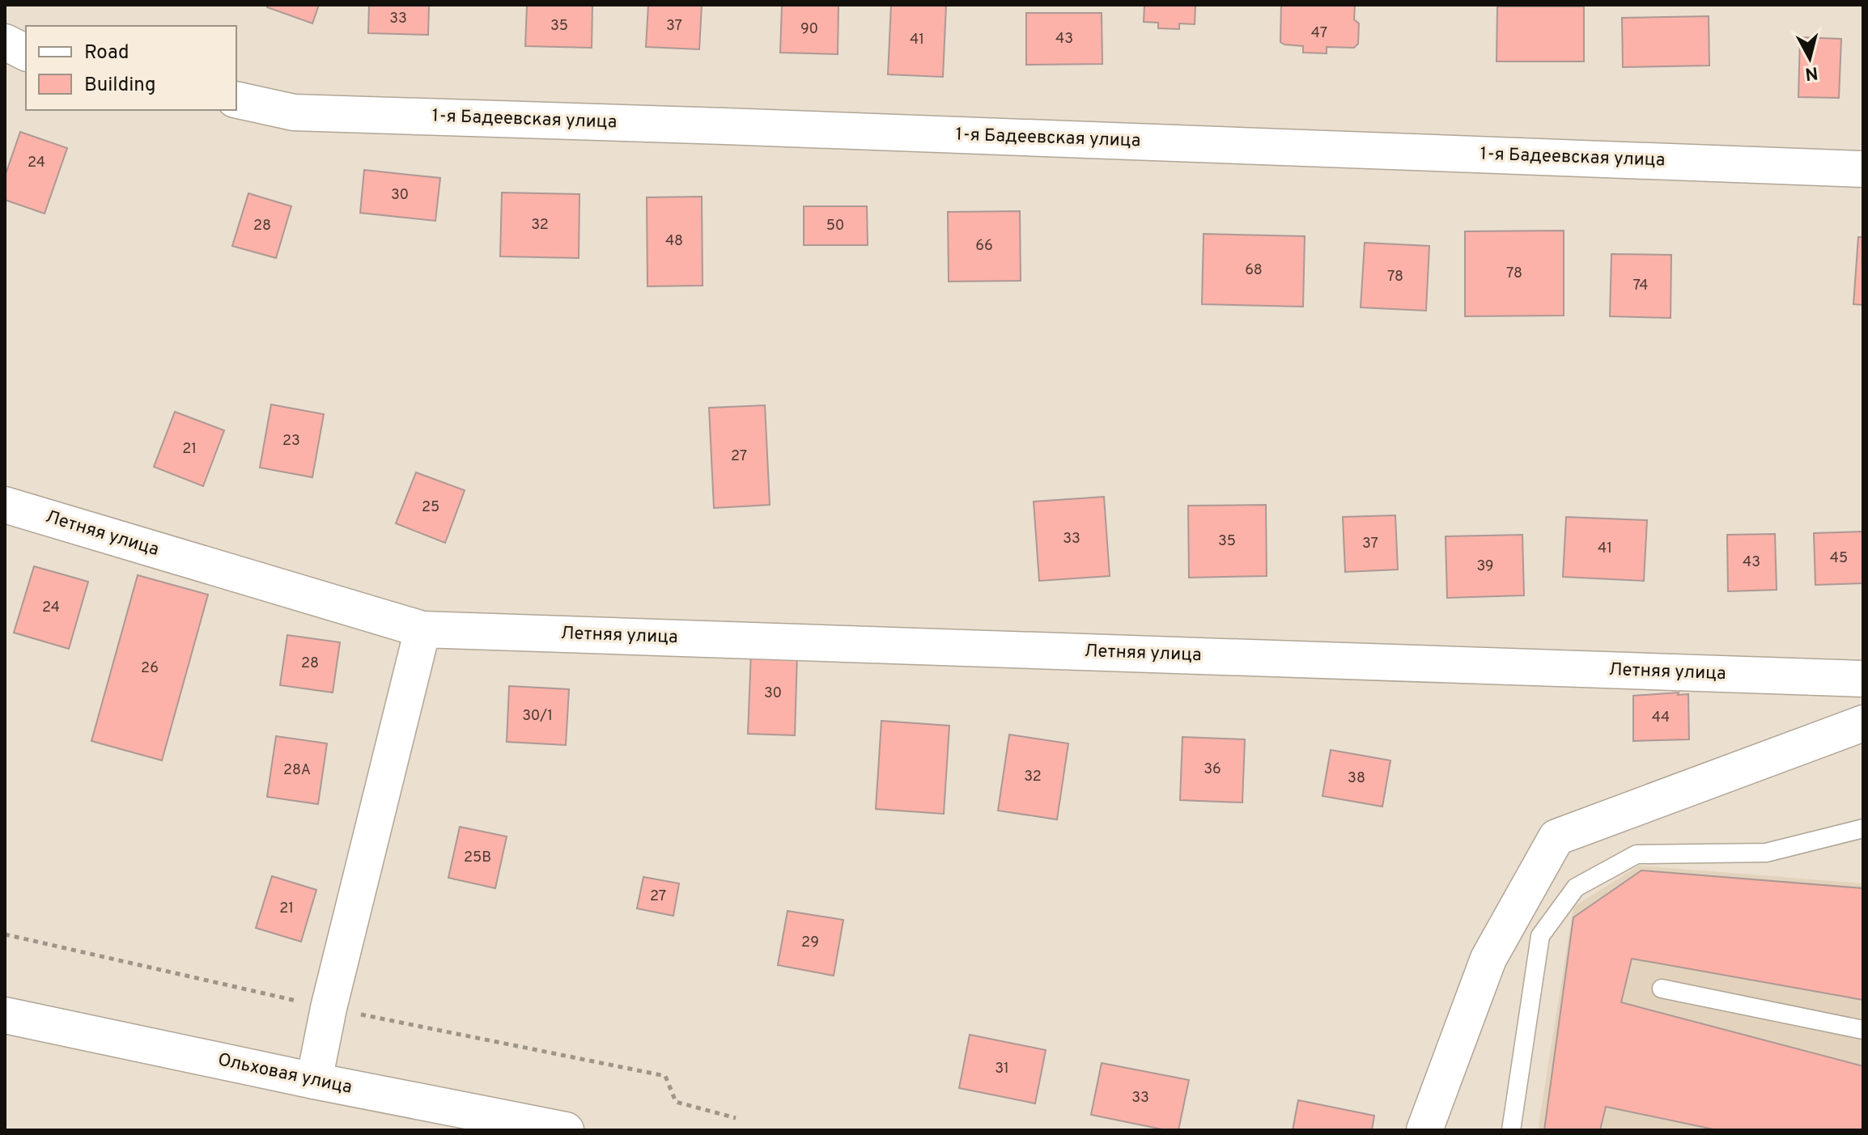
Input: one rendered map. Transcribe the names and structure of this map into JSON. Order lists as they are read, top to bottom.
{
  "streets": {
    "street": ["1-я Бадеевская улица", "Летняя улица", "Ольховая улица"]
  },
  "house_numbers": [
    "33",
    "35",
    "37",
    "90",
    "47",
    "43",
    "41",
    "24",
    "30",
    "32",
    "28",
    "50",
    "48",
    "66",
    "68",
    "78",
    "78",
    "74",
    "23",
    "21",
    "27",
    "25",
    "33",
    "35",
    "37",
    "41",
    "45",
    "43",
    "39",
    "24",
    "28",
    "26",
    "30",
    "30/1",
    "44",
    "36",
    "28А",
    "32",
    "38",
    "25В",
    "27",
    "21",
    "29",
    "31",
    "33"
  ],
  "legend": ["Road", "Building"],
  "north": "bottom"
}
